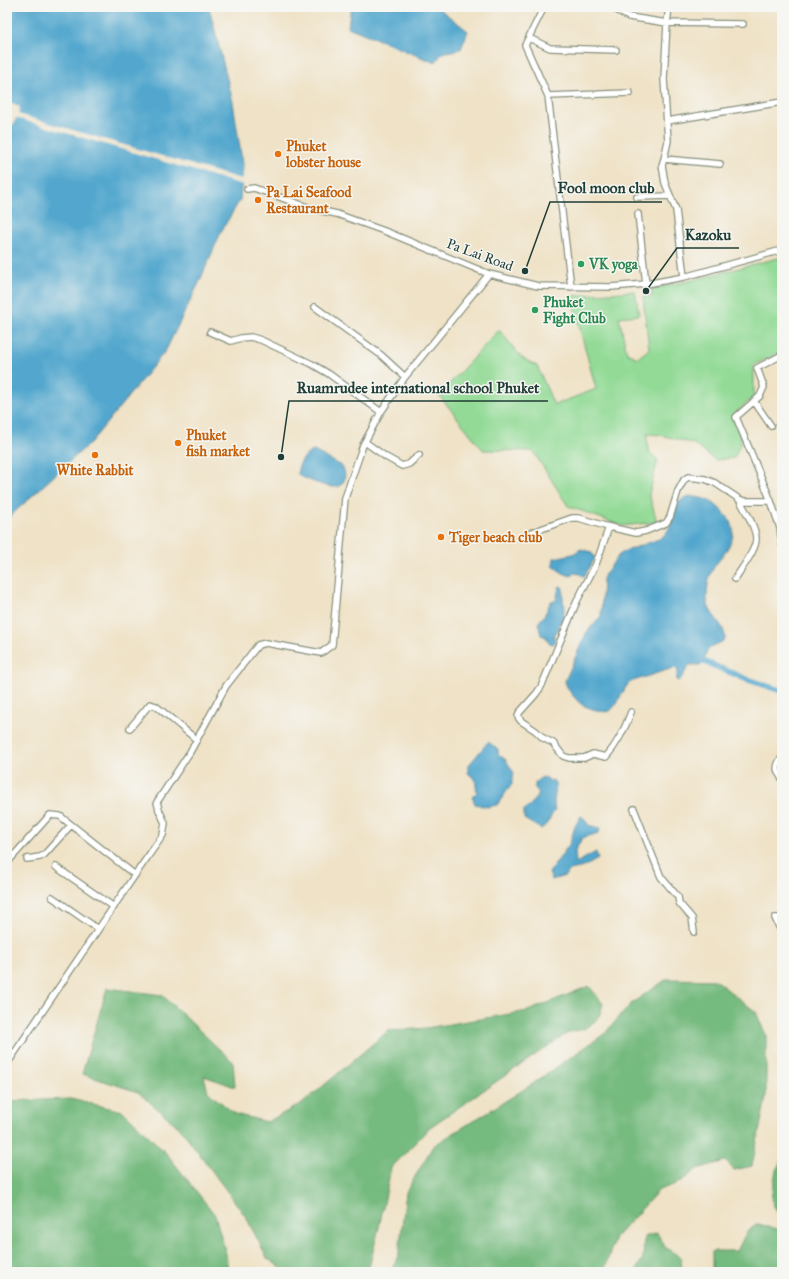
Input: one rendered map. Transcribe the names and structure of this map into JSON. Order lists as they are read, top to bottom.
{
  "streets": {
    "street": ["Pa Lai Road"]
  },
  "places": [
    "Phuket lobster house",
    "Pa Lai Seafood Restaurant",
    "VK yoga",
    "Fool moon club",
    "Kazoku",
    "Phuket Fight Club",
    "Phuket fish market",
    "White Rabbit",
    "Ruamrudee international school Phuket",
    "Tiger beach club"
  ]
}
